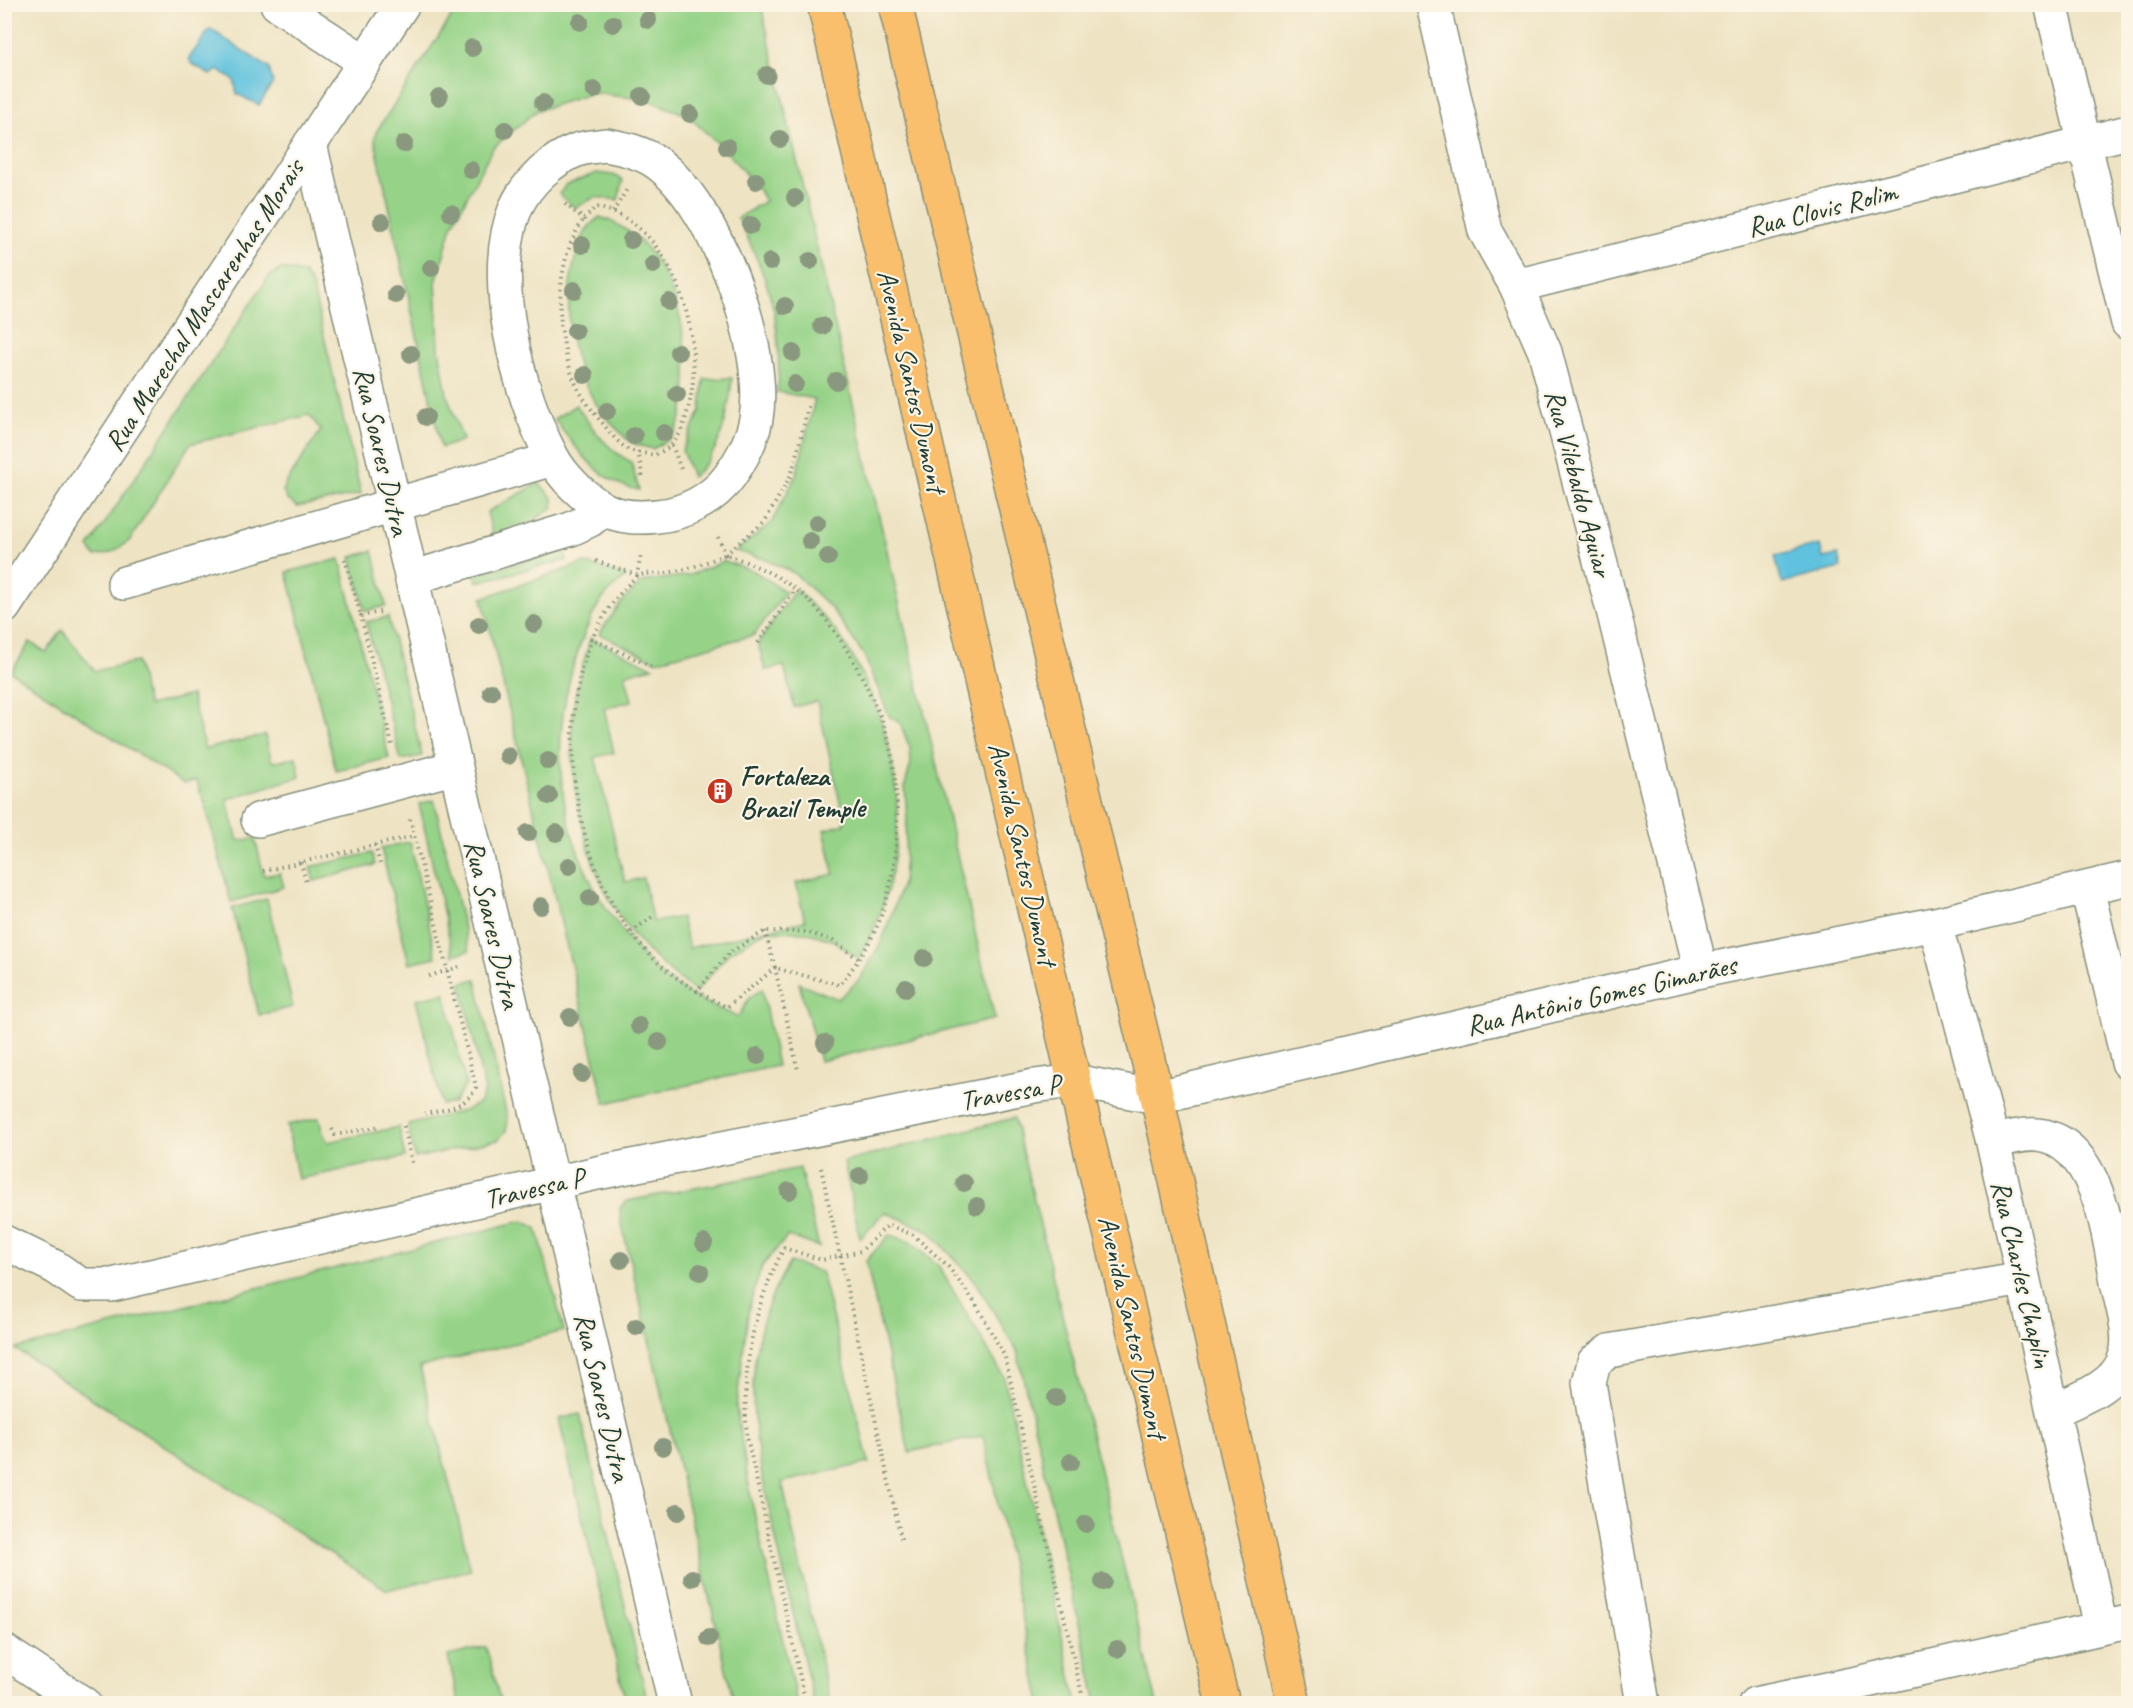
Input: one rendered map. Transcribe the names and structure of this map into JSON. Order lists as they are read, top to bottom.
{
  "streets": {
    "main road": ["Avenida Santos Dumont"],
    "street": [
      "Rua Clovis Rolim",
      "Rua Marechal Mascarenhas Morais",
      "Rua Soares Dutra",
      "Rua Vilebaldo Aguiar",
      "Rua Antônio Gomes Gimarães",
      "Travessa P",
      "Rua Charles Chaplin"
    ]
  },
  "crossings": [
    ["Rua Clovis Rolim", "Rua Vilebaldo Aguiar"],
    ["Rua Marechal Mascarenhas Morais", "Rua Soares Dutra"],
    ["Avenida Santos Dumont", "Rua Antônio Gomes Gimarães"],
    ["Avenida Santos Dumont", "Travessa P"],
    ["Rua Soares Dutra", "Travessa P"],
    ["Rua Vilebaldo Aguiar", "Rua Antônio Gomes Gimarães"],
    ["Rua Antônio Gomes Gimarães", "Travessa P"],
    ["Rua Antônio Gomes Gimarães", "Rua Charles Chaplin"]
  ],
  "places": {
    "building": ["Fortaleza Brazil Temple"]
  }
}
